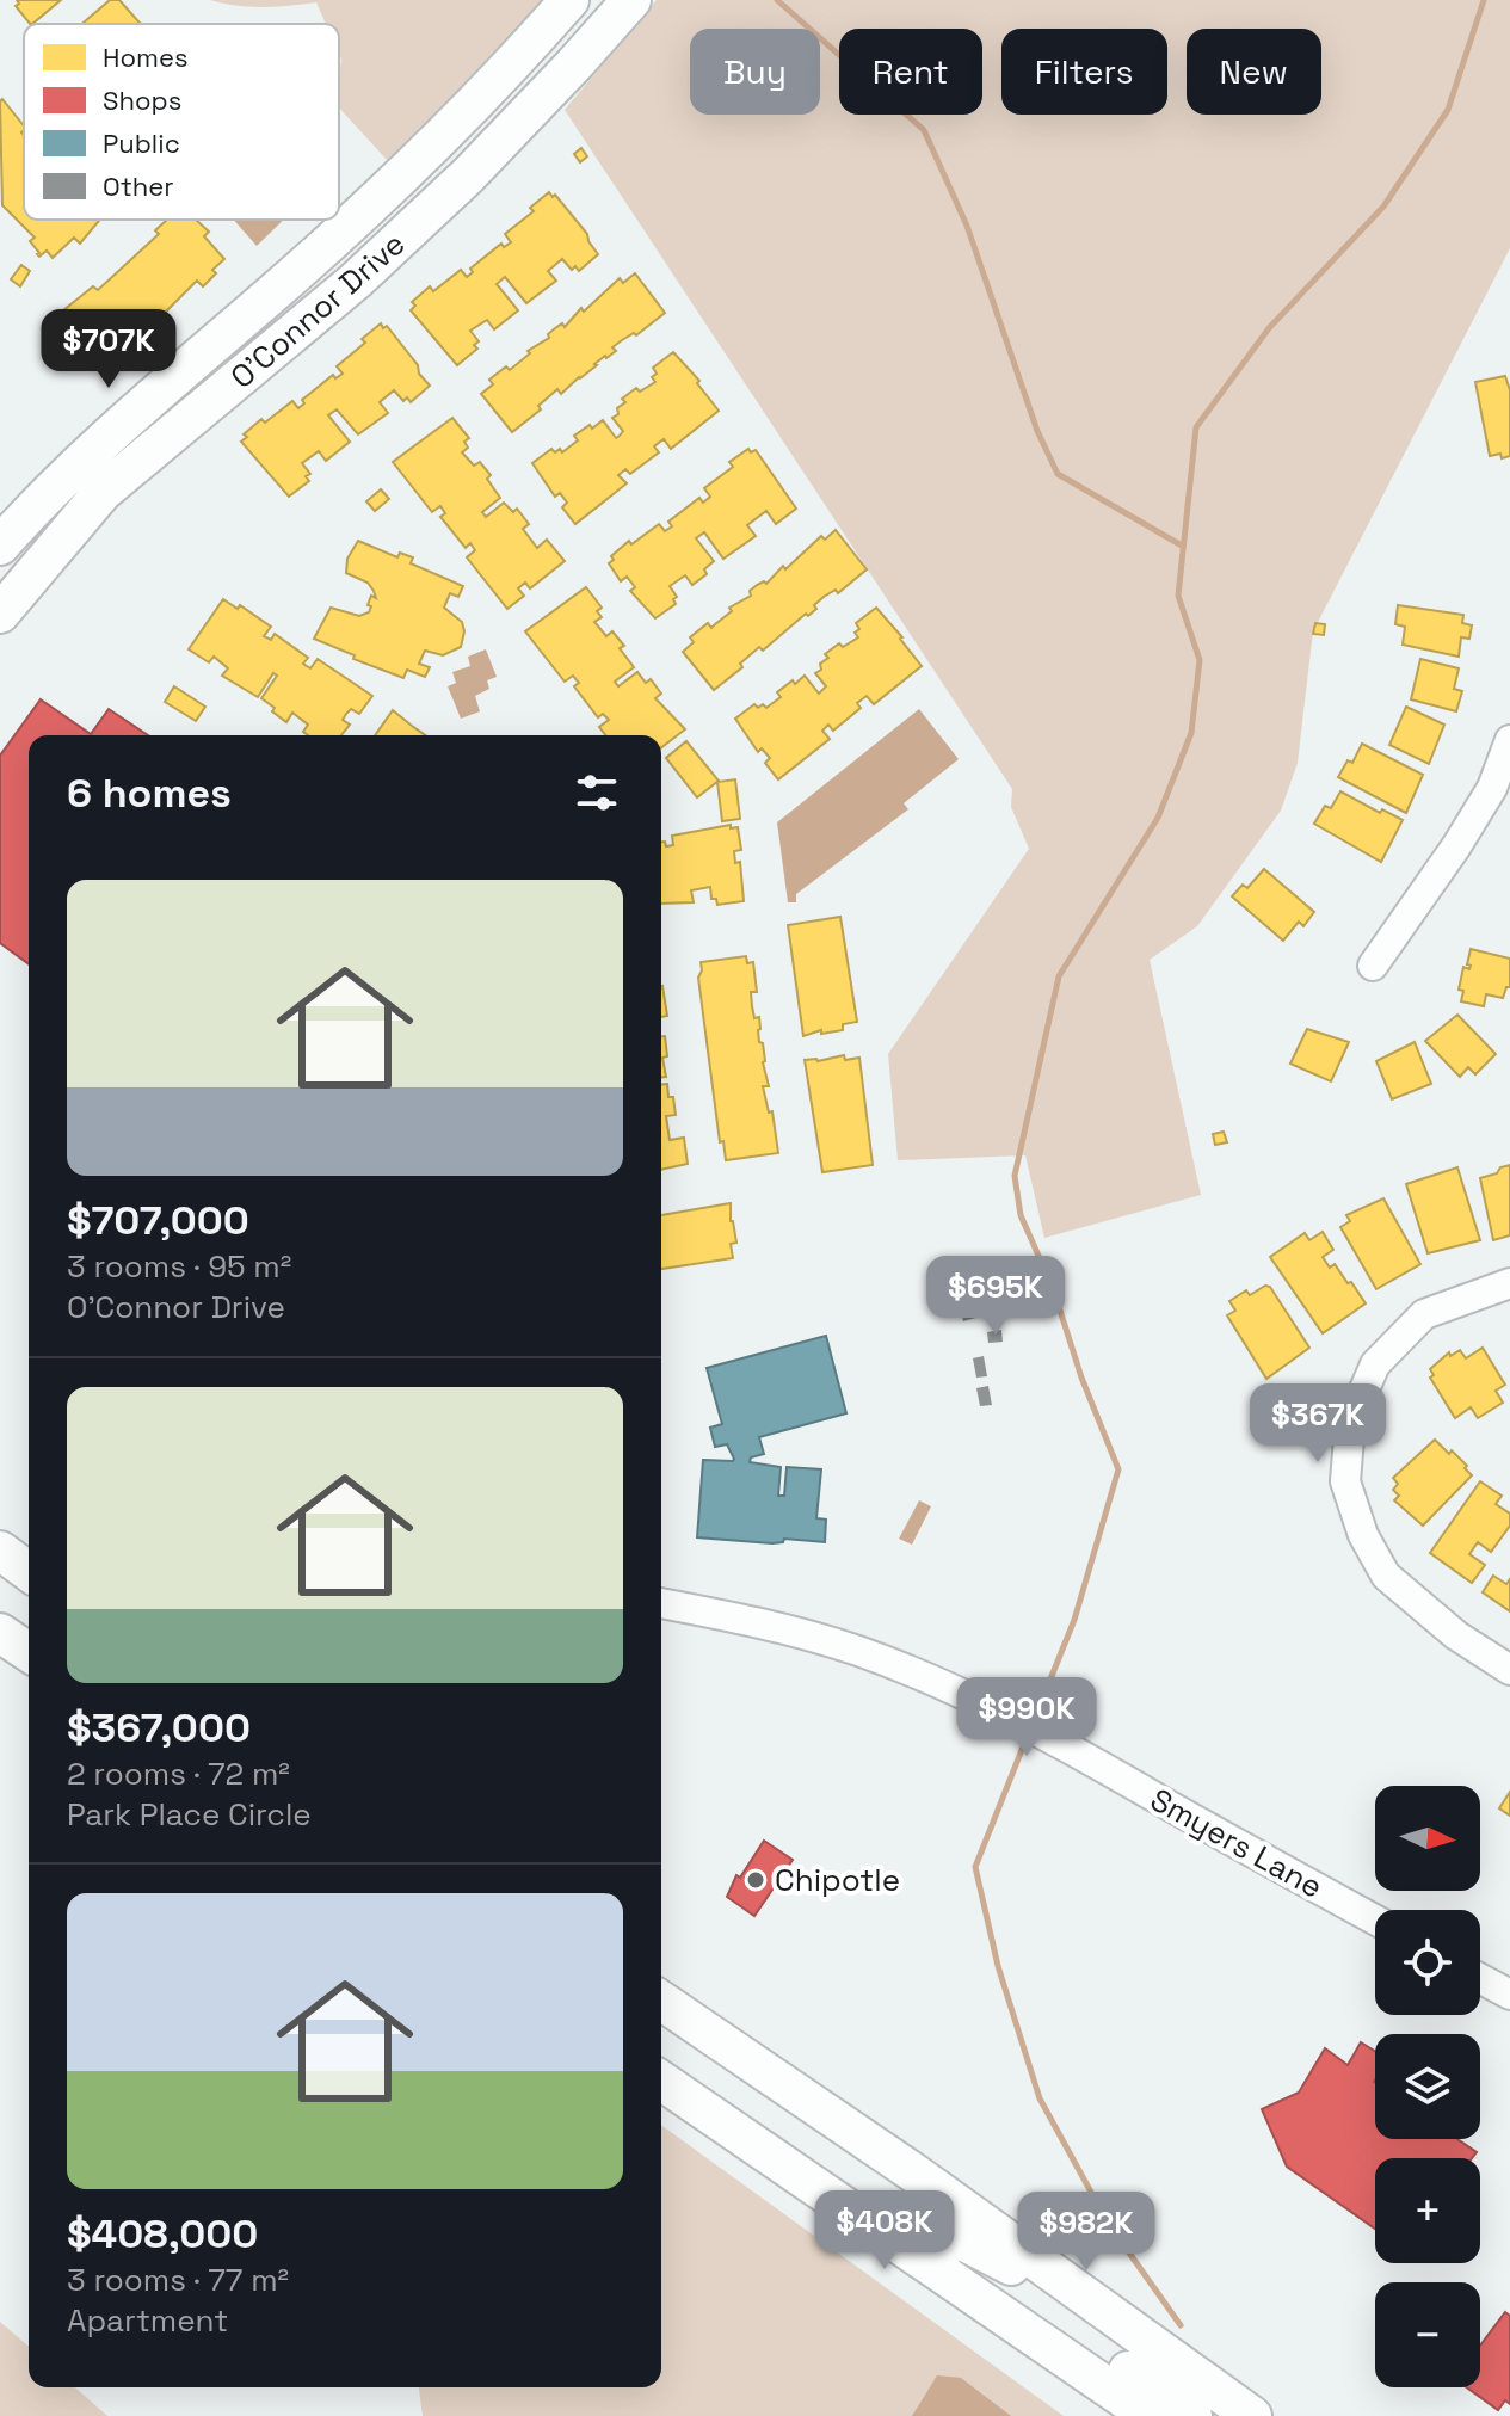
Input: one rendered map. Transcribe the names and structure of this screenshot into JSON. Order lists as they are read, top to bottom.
{
  "streets": {
    "main road": ["O'Connor Drive"],
    "street": ["Smyers Lane"]
  },
  "places": ["Chipotle"],
  "legend": [
    "Homes",
    "Shops",
    "Public",
    "Other"
  ],
  "north": "right",
  "page": {
    "chip": [
      "Buy",
      "Rent",
      "Filters",
      "New"
    ],
    "price": [
      "$707K",
      "$695K",
      "$367K",
      "$990K",
      "$408K",
      "$982K"
    ],
    "heading": "6 homes",
    "list": [
      {
        "name": "$707,000",
        "note": "3 rooms · 95 m² · O'Connor Drive"
      },
      {
        "name": "$367,000",
        "note": "2 rooms · 72 m² · Park Place Circle"
      },
      {
        "name": "$408,000",
        "note": "3 rooms · 77 m² · Apartment"
      }
    ],
    "map_buttons": ["+", "−"]
  }
}
